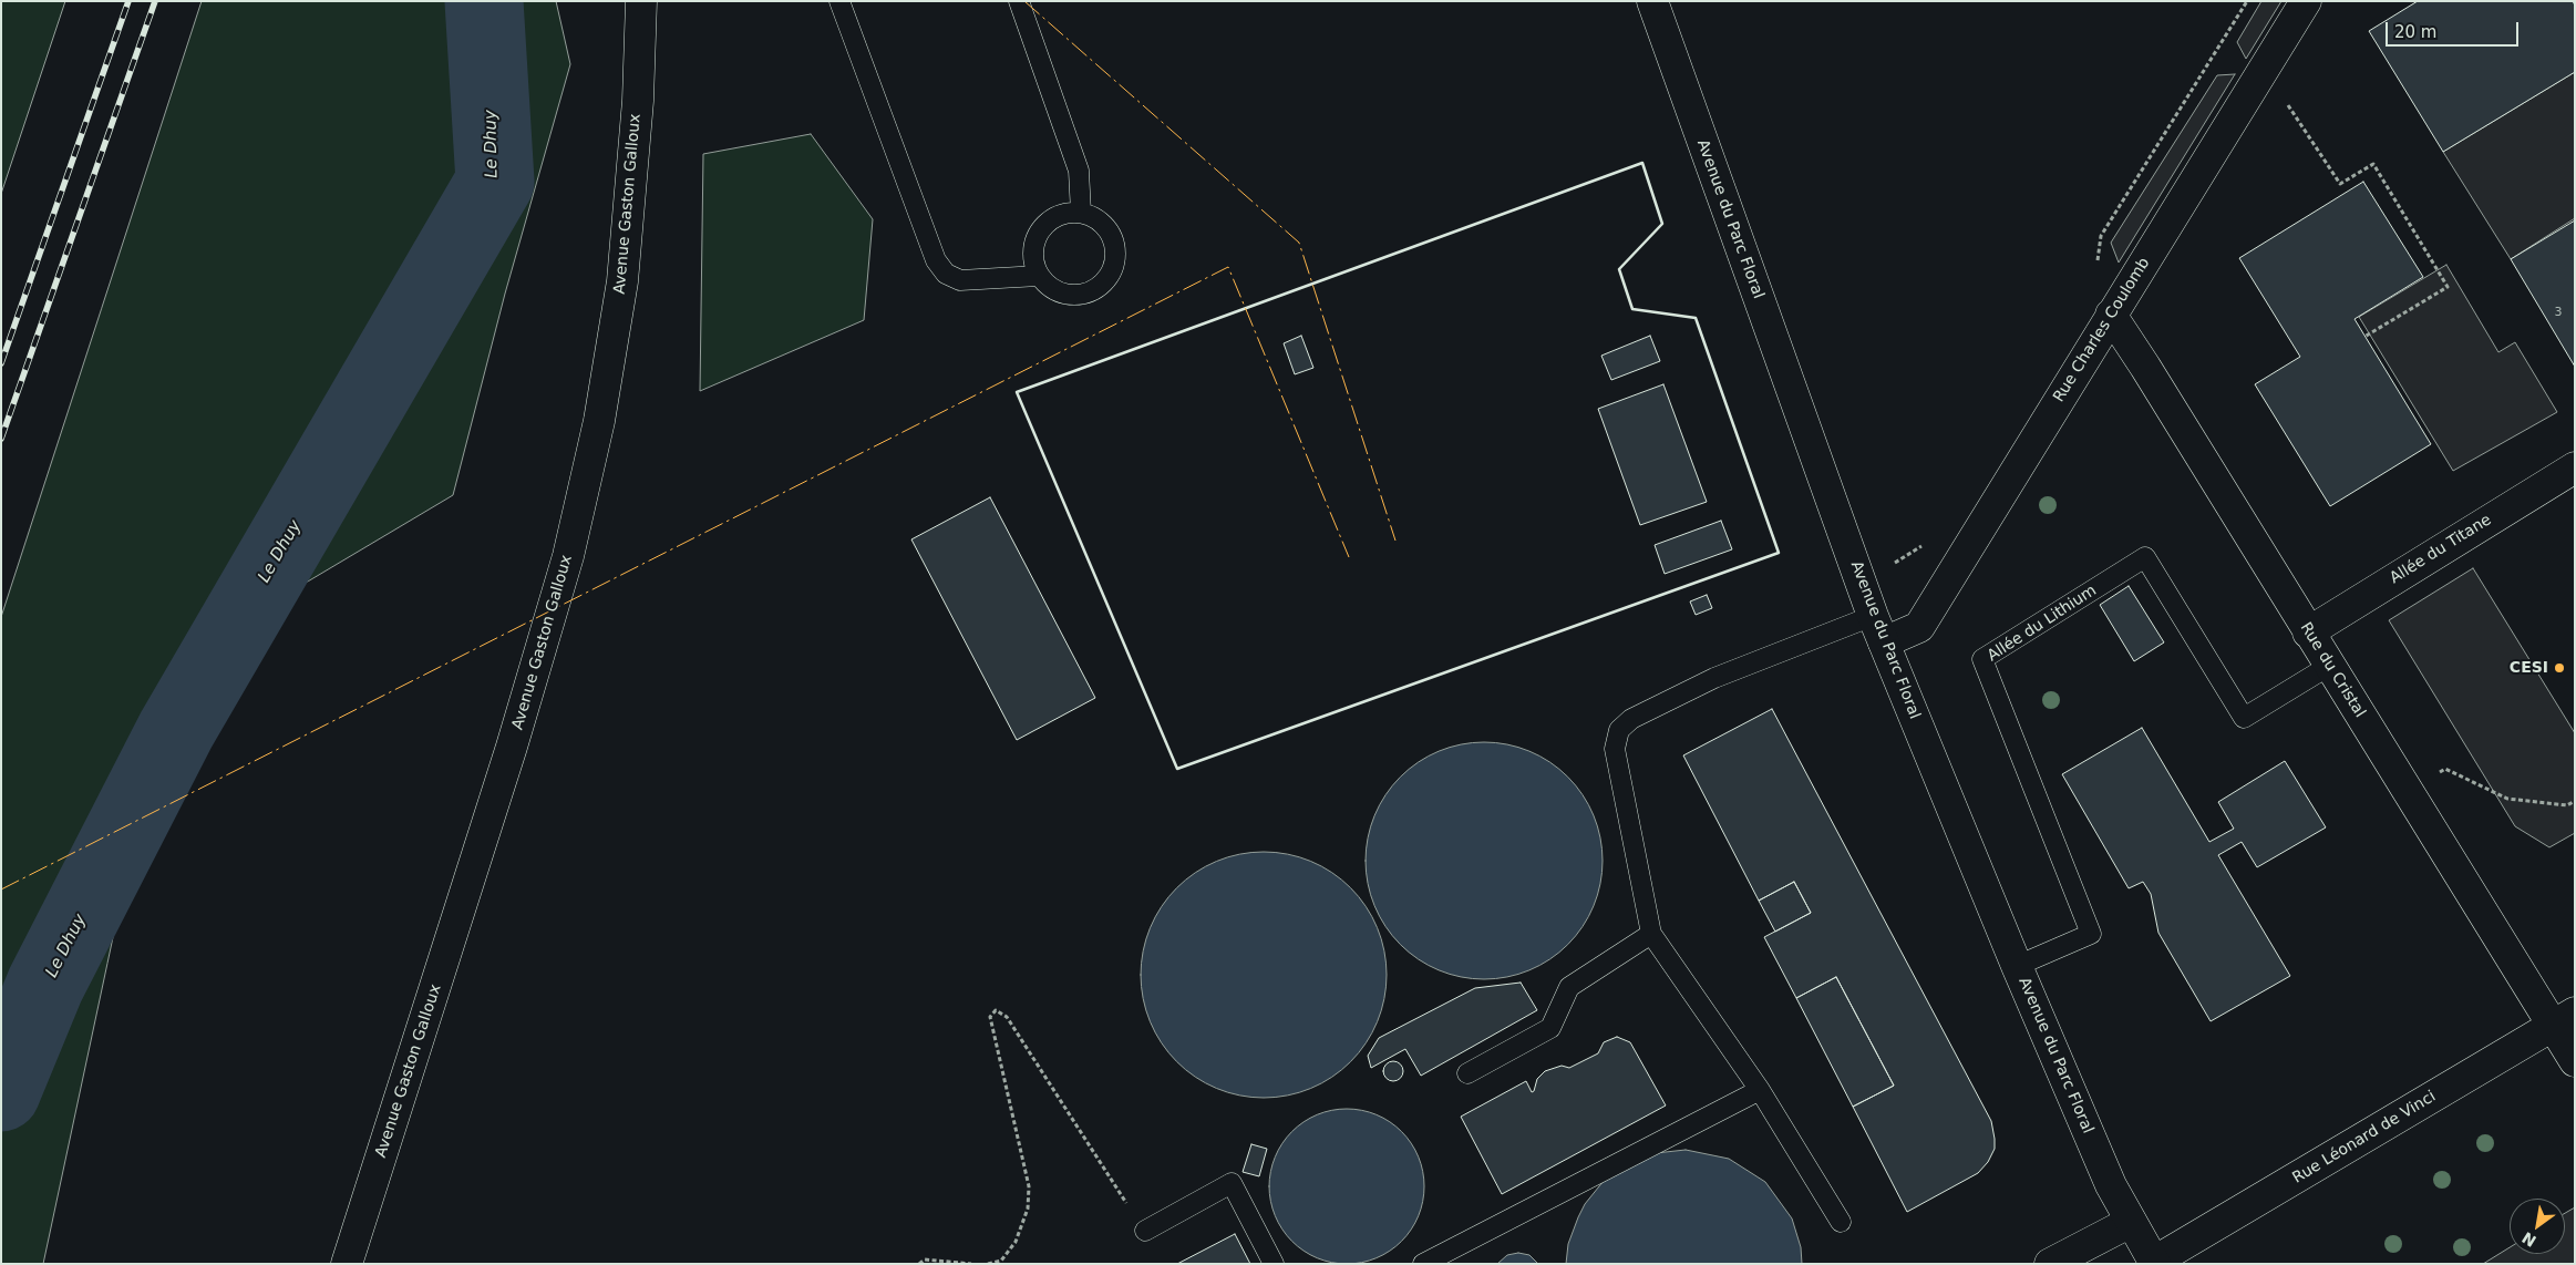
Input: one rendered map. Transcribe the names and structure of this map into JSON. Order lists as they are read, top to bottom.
{
  "streets": {
    "main road": [
      "Avenue Gaston Galloux",
      "Avenue du Parc Floral",
      "Rue Charles Coulomb",
      "Allée du Titane",
      "Rue du Cristal",
      "Rue Léonard de Vinci"
    ],
    "lane": ["Allée du Lithium"]
  },
  "crossings": [
    ["Avenue du Parc Floral", "Rue Charles Coulomb"],
    ["Avenue du Parc Floral", "Allée du Lithium"],
    ["Avenue du Parc Floral", "Rue Léonard de Vinci"],
    ["Rue Charles Coulomb", "Rue du Cristal"],
    ["Allée du Titane", "Rue du Cristal"],
    ["Allée du Lithium", "Rue du Cristal"],
    ["Rue du Cristal", "Rue Léonard de Vinci"]
  ],
  "water": ["Le Dhuy"],
  "places": ["CESI"],
  "house_numbers": ["3"],
  "scale_bar": "20 m",
  "north": "bottom left"
}
